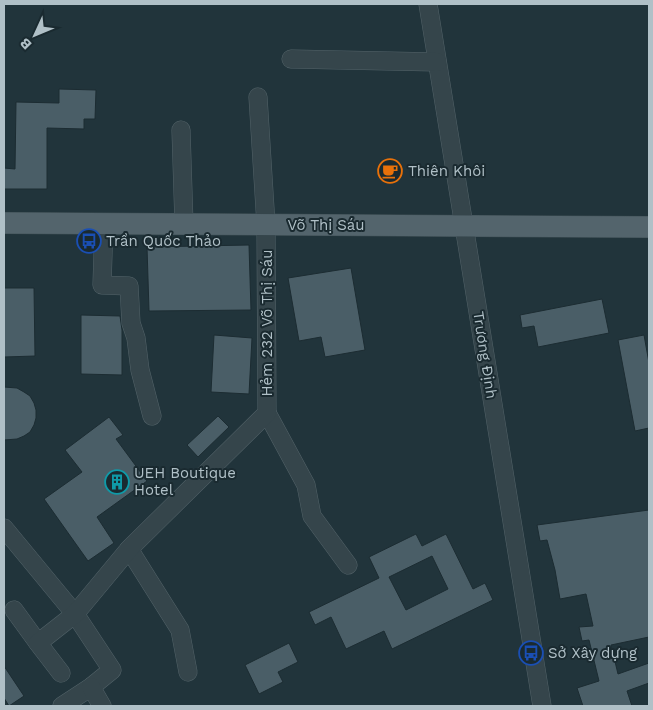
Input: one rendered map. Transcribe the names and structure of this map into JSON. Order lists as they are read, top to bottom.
{
  "streets": {
    "main road": ["Võ Thị Sáu"],
    "street": ["Hẻm 232 Võ Thị Sáu", "Trương Định"]
  },
  "crossings": [
    ["Võ Thị Sáu", "Hẻm 232 Võ Thị Sáu"],
    ["Võ Thị Sáu", "Trương Định"]
  ],
  "places": {
    "cafe": ["Thiên Khôi"],
    "bus stop": ["Trần Quốc Thảo", "Sở Xây dựng"],
    "building": ["UEH Boutique Hotel"]
  },
  "north": "bottom left"
}
